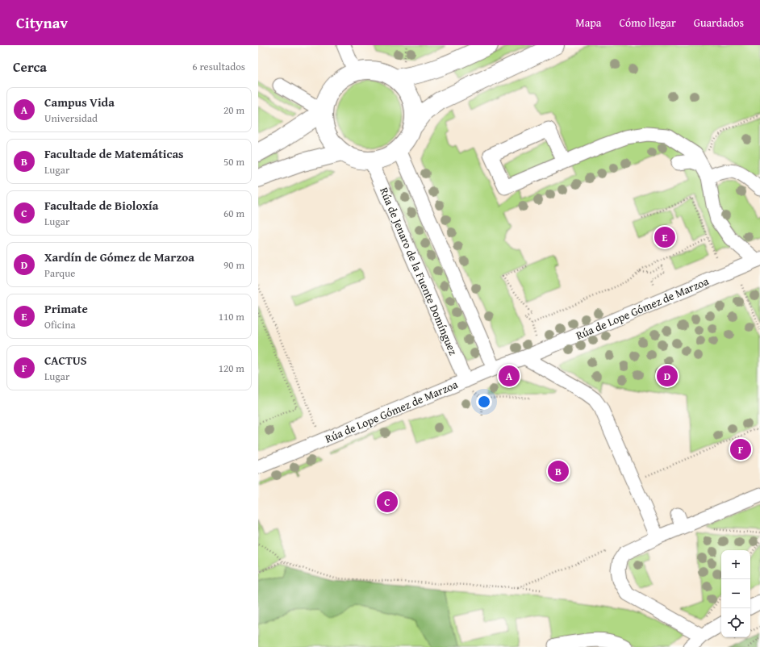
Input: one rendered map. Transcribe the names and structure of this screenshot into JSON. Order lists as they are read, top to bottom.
{
  "streets": {
    "street": ["Rúa de Jenaro de la Fuente Domínguez", "Rúa de Lope Gómez de Marzoa"]
  },
  "crossings": [
    ["Rúa de Jenaro de la Fuente Domínguez", "Rúa de Lope Gómez de Marzoa"]
  ],
  "page": {
    "header": "Citynav",
    "nav": ["Mapa", "Cómo llegar", "Guardados"],
    "heading": ["Cerca", "6 resultados"],
    "list": [
      {
        "mark": "A",
        "name": "Campus Vida",
        "note": "Universidad",
        "value": "20 m"
      },
      {
        "mark": "B",
        "name": "Facultade de Matemáticas",
        "note": "Lugar",
        "value": "50 m"
      },
      {
        "mark": "C",
        "name": "Facultade de Bioloxía",
        "note": "Lugar",
        "value": "60 m"
      },
      {
        "mark": "D",
        "name": "Xardín de Gómez de Marzoa",
        "note": "Parque",
        "value": "90 m"
      },
      {
        "mark": "E",
        "name": "Primate",
        "note": "Oficina",
        "value": "110 m"
      },
      {
        "mark": "F",
        "name": "CACTUS",
        "note": "Lugar",
        "value": "120 m"
      }
    ],
    "pins": [
      "E",
      "A",
      "D",
      "F",
      "B",
      "C"
    ],
    "map_buttons": ["+", "−"]
  }
}
